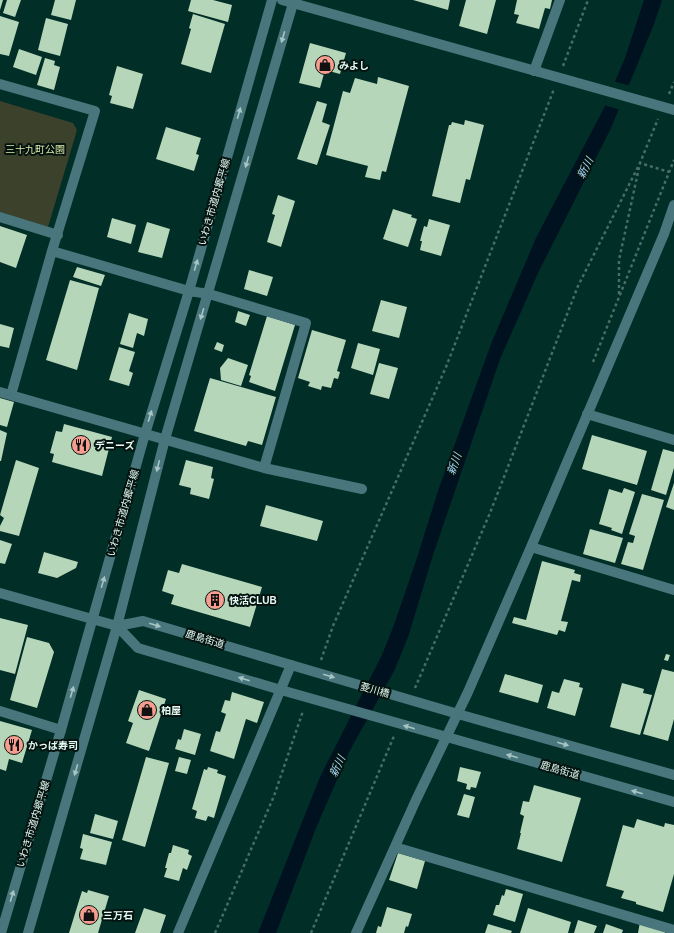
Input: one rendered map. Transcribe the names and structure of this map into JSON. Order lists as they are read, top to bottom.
{
  "streets": {
    "street": ["いわき市道内郷平線", "鹿島街道", "菱川橋"]
  },
  "crossings": [
    ["いわき市道内郷平線", "鹿島街道"],
    ["鹿島街道", "菱川橋"]
  ],
  "water": ["新川"],
  "parks": ["三十九町公園"],
  "places": {
    "shop": ["みよし", "柏屋", "三万石"],
    "restaurant": ["デニーズ", "かっぱ寿司"],
    "building": ["快活CLUB"]
  }
}
